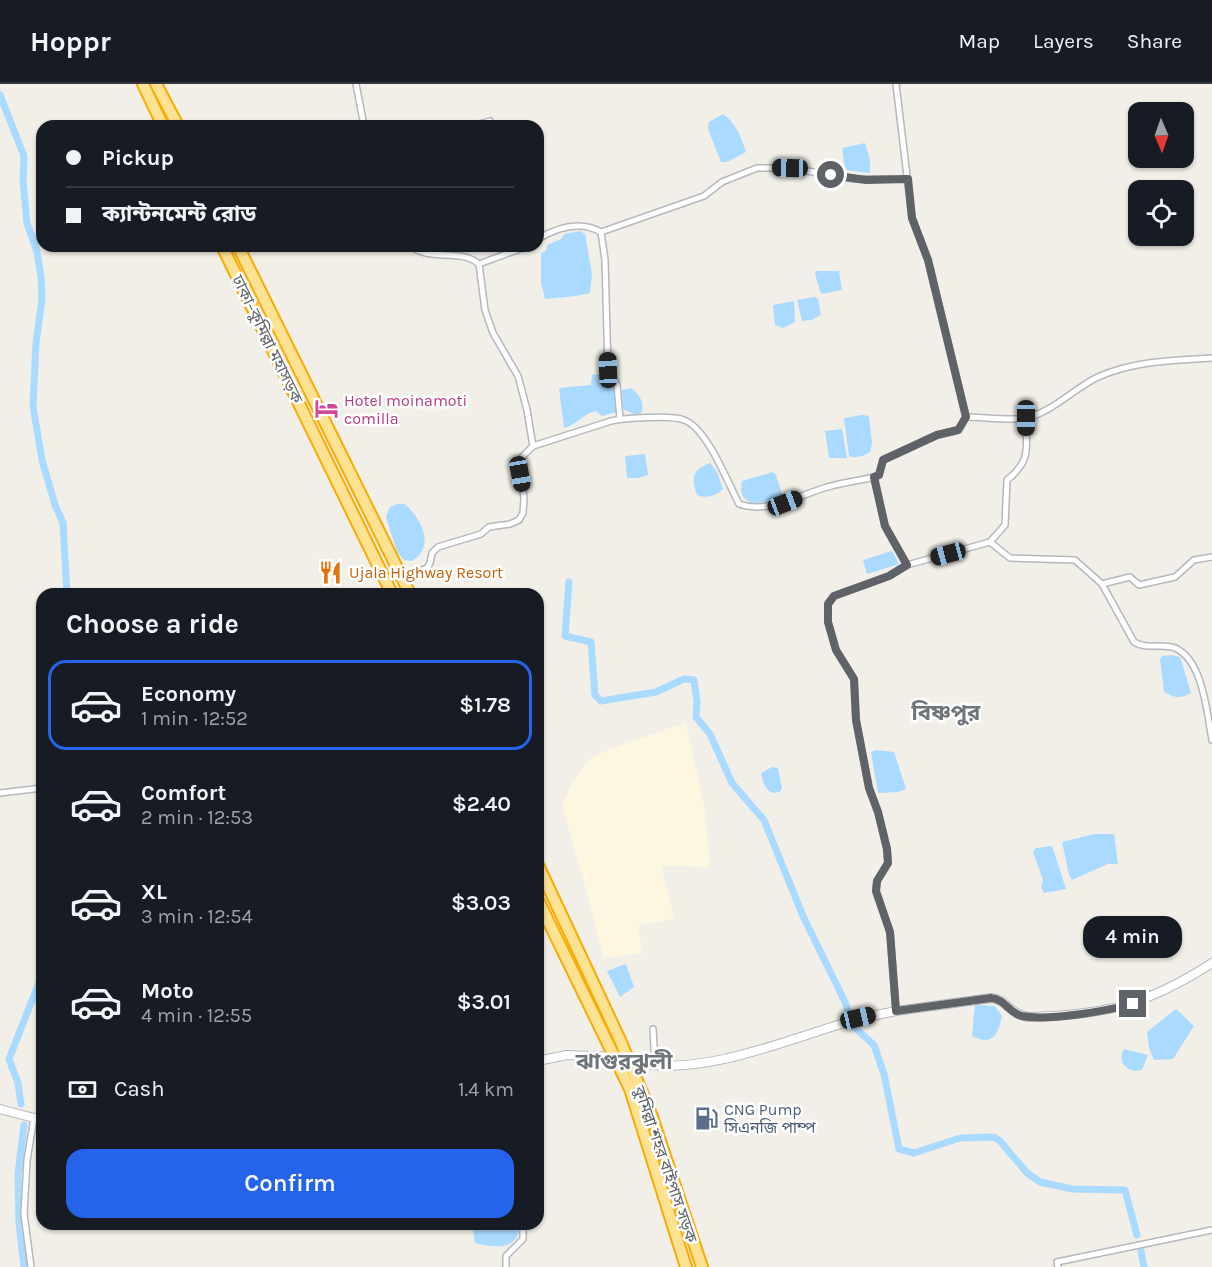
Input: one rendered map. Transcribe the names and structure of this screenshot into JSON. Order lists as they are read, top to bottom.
{
  "streets": {
    "highway": ["ঢাকা–কুমিল্লা মহাসড়ক", "কুমিল্লা শহর বাইপাস সড়ক"]
  },
  "districts": ["বিষ্ণপুর", "ঝাগুরঝুলী"],
  "places": {
    "hotel": ["Hotel moinamoti comilla"],
    "restaurant": ["Ujala Highway Resort"],
    "fuel station": ["CNG Pump সিএনজি পাম্প"]
  },
  "north": "bottom",
  "page": {
    "header": "Hoppr",
    "nav": ["Map", "Layers", "Share"],
    "banner": ["Pickup", "ক্যান্টনমেন্ট রোড"],
    "heading": "Choose a ride",
    "list": [
      {
        "name": "Economy",
        "note": "1 min · 12:52",
        "value": "$1.78"
      },
      {
        "name": "Comfort",
        "note": "2 min · 12:53",
        "value": "$2.40"
      },
      {
        "name": "XL",
        "note": "3 min · 12:54",
        "value": "$3.03"
      },
      {
        "name": "Moto",
        "note": "4 min · 12:55",
        "value": "$3.01"
      }
    ],
    "bubble": "4 min",
    "pay": ["Cash", "1.4 km"],
    "buttons": "Confirm"
  }
}
